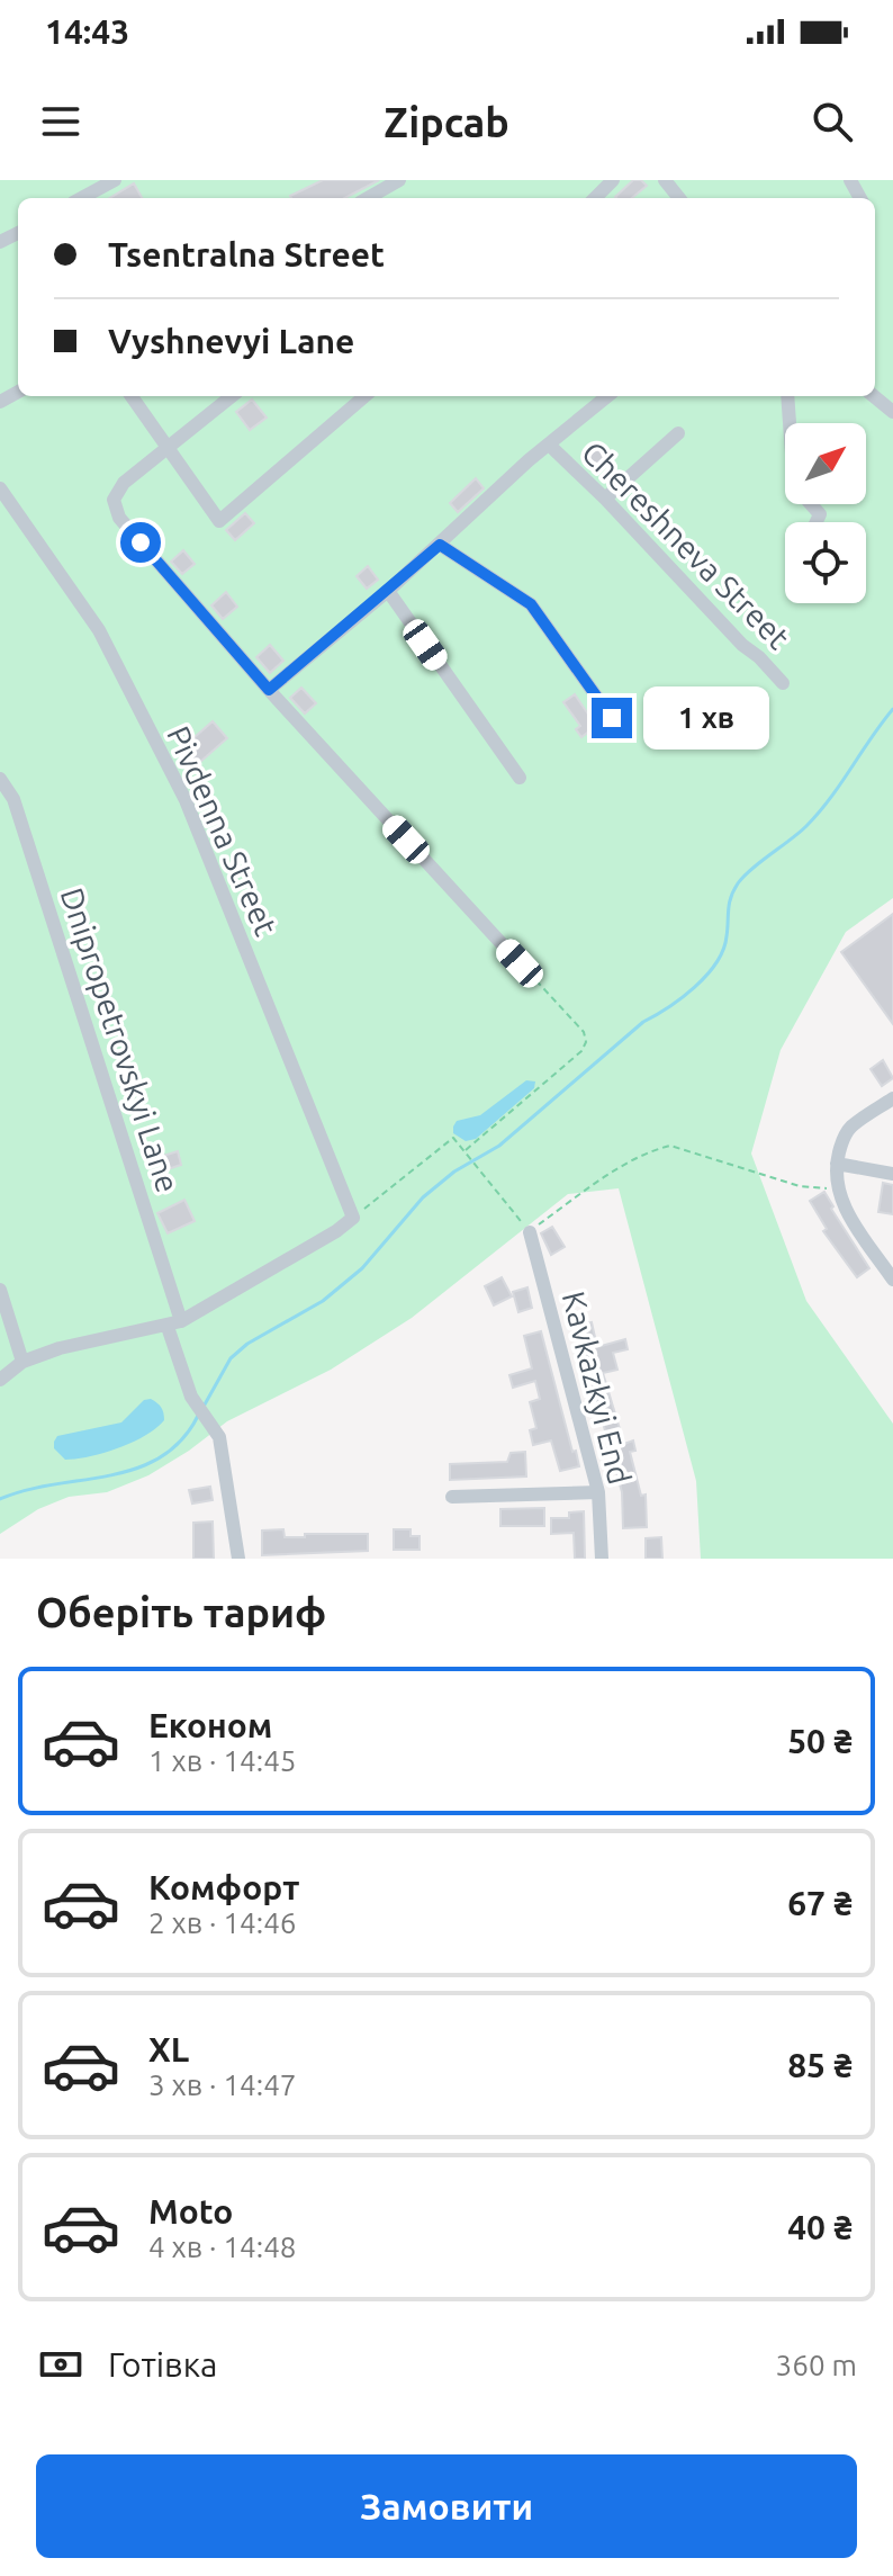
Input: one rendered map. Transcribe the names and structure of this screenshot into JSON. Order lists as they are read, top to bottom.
{
  "streets": {
    "street": [
      "Chereshneva Street",
      "Pivdenna Street",
      "Dnipropetrovskyi Lane",
      "Kavkazkyi End"
    ]
  },
  "north": "top right",
  "page": {
    "status": "14:43",
    "header": "Zipcab",
    "banner": ["Tsentralna Street", "Vyshnevyi Lane"],
    "bubble": "1 хв",
    "heading": "Оберіть тариф",
    "list": [
      {
        "name": "Економ",
        "note": "1 хв · 14:45",
        "value": "50 ₴"
      },
      {
        "name": "Комфорт",
        "note": "2 хв · 14:46",
        "value": "67 ₴"
      },
      {
        "name": "XL",
        "note": "3 хв · 14:47",
        "value": "85 ₴"
      },
      {
        "name": "Moto",
        "note": "4 хв · 14:48",
        "value": "40 ₴"
      }
    ],
    "pay": ["Готівка", "360 m"],
    "buttons": "Замовити"
  }
}
